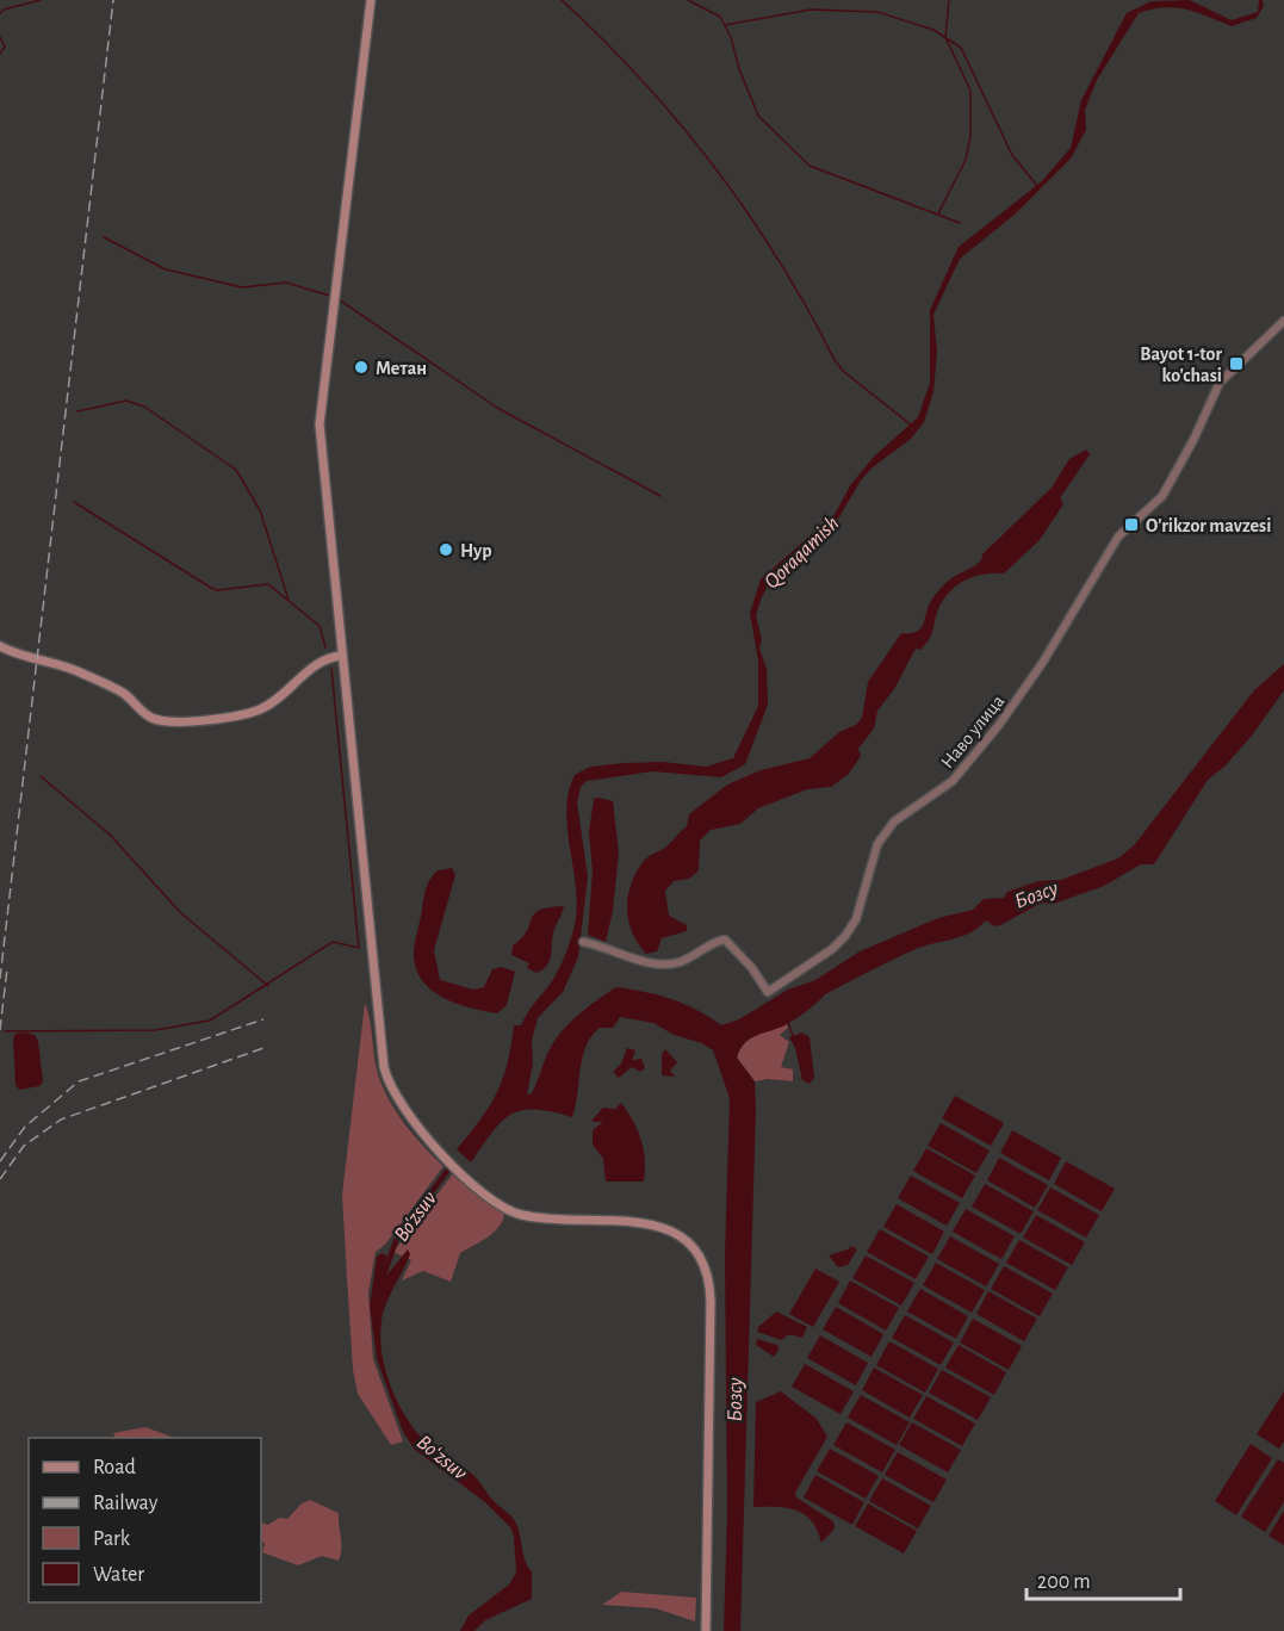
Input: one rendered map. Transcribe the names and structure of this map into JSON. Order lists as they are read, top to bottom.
{
  "streets": {
    "street": ["Наво улица"]
  },
  "water": [
    "Qoraqamish",
    "Бозсу",
    "Bo'zsuv",
    "Boʻzsuv"
  ],
  "places": {
    "transit": ["Bayot 1-tor ko'chasi", "O'rikzor mavzesi"],
    "other": ["Метан", "Нур"]
  },
  "legend": [
    "Road",
    "Railway",
    "Park",
    "Water"
  ],
  "scale_bar": "200 m"
}
